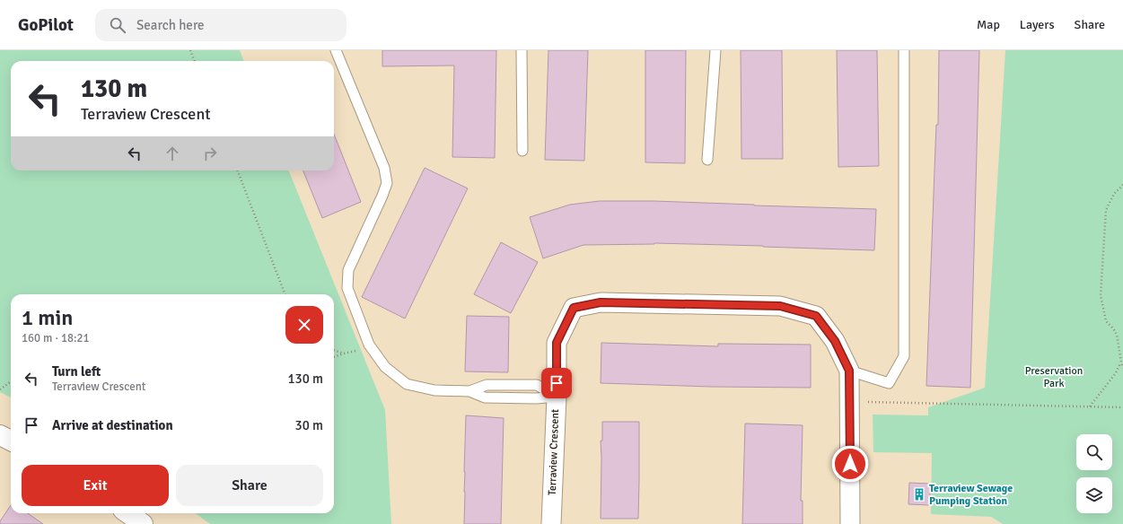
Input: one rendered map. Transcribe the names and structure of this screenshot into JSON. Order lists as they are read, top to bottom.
{
  "streets": {
    "street": ["Terraview Crescent"]
  },
  "parks": ["Preservation Park"],
  "places": {
    "building": ["Terraview Sewage Pumping Station"]
  },
  "page": {
    "header": "GoPilot",
    "search": "Search here",
    "nav": ["Map", "Layers", "Share"],
    "turn": ["130 m", "Terraview Crescent"],
    "heading": ["1 min", "160 m · 18:21"],
    "list": [
      {
        "name": "Turn left",
        "note": "Terraview Crescent",
        "value": "130 m"
      },
      {
        "name": "Arrive at destination",
        "value": "30 m"
      }
    ],
    "buttons": ["Exit", "Share"]
  }
}
